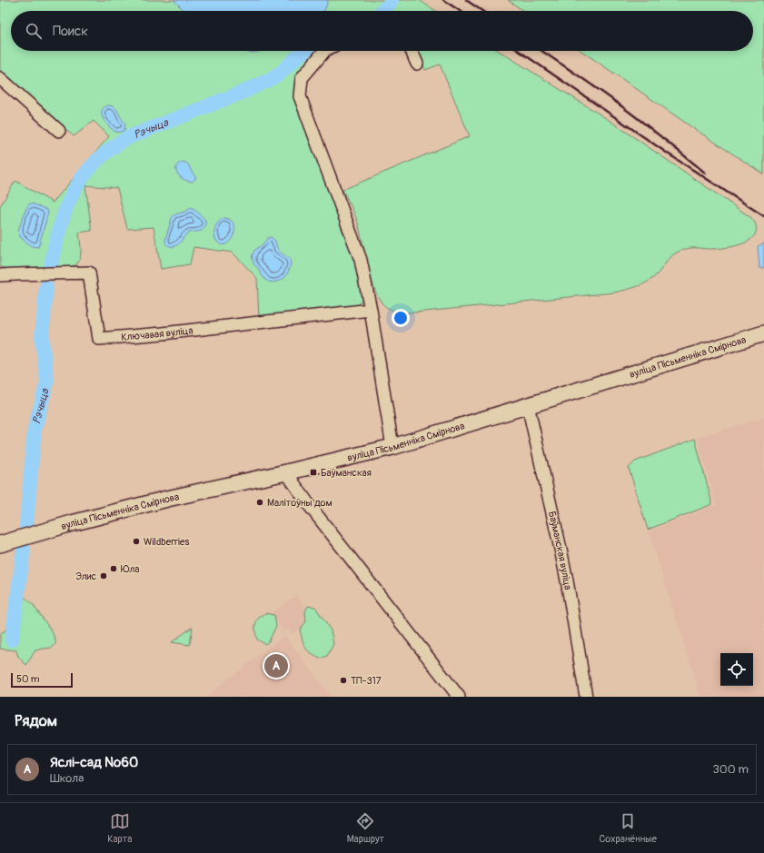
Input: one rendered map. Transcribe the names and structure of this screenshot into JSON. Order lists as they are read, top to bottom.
{
  "streets": {
    "main road": ["вуліца Пісьменніка Смірнова"],
    "street": ["Ключавая вуліца", "Баўманская вуліца"]
  },
  "crossings": [
    ["вуліца Пісьменніка Смірнова", "Баўманская вуліца"]
  ],
  "water": ["Рэчыца"],
  "places": {
    "transit": ["Баўманская"],
    "other": [
      "Малітоўны дом",
      "Wildberries",
      "Юла",
      "Элис",
      "ТП-317"
    ]
  },
  "scale_bar": "50 m",
  "page": {
    "search": "Поиск",
    "pins": "A",
    "scale": "50 m",
    "heading": "Рядом",
    "list": [
      {
        "mark": "A",
        "name": "Яслі-сад №60",
        "note": "Школа",
        "value": "300 m"
      }
    ],
    "nav": ["Карта", "Маршрут", "Сохранённые"]
  }
}
